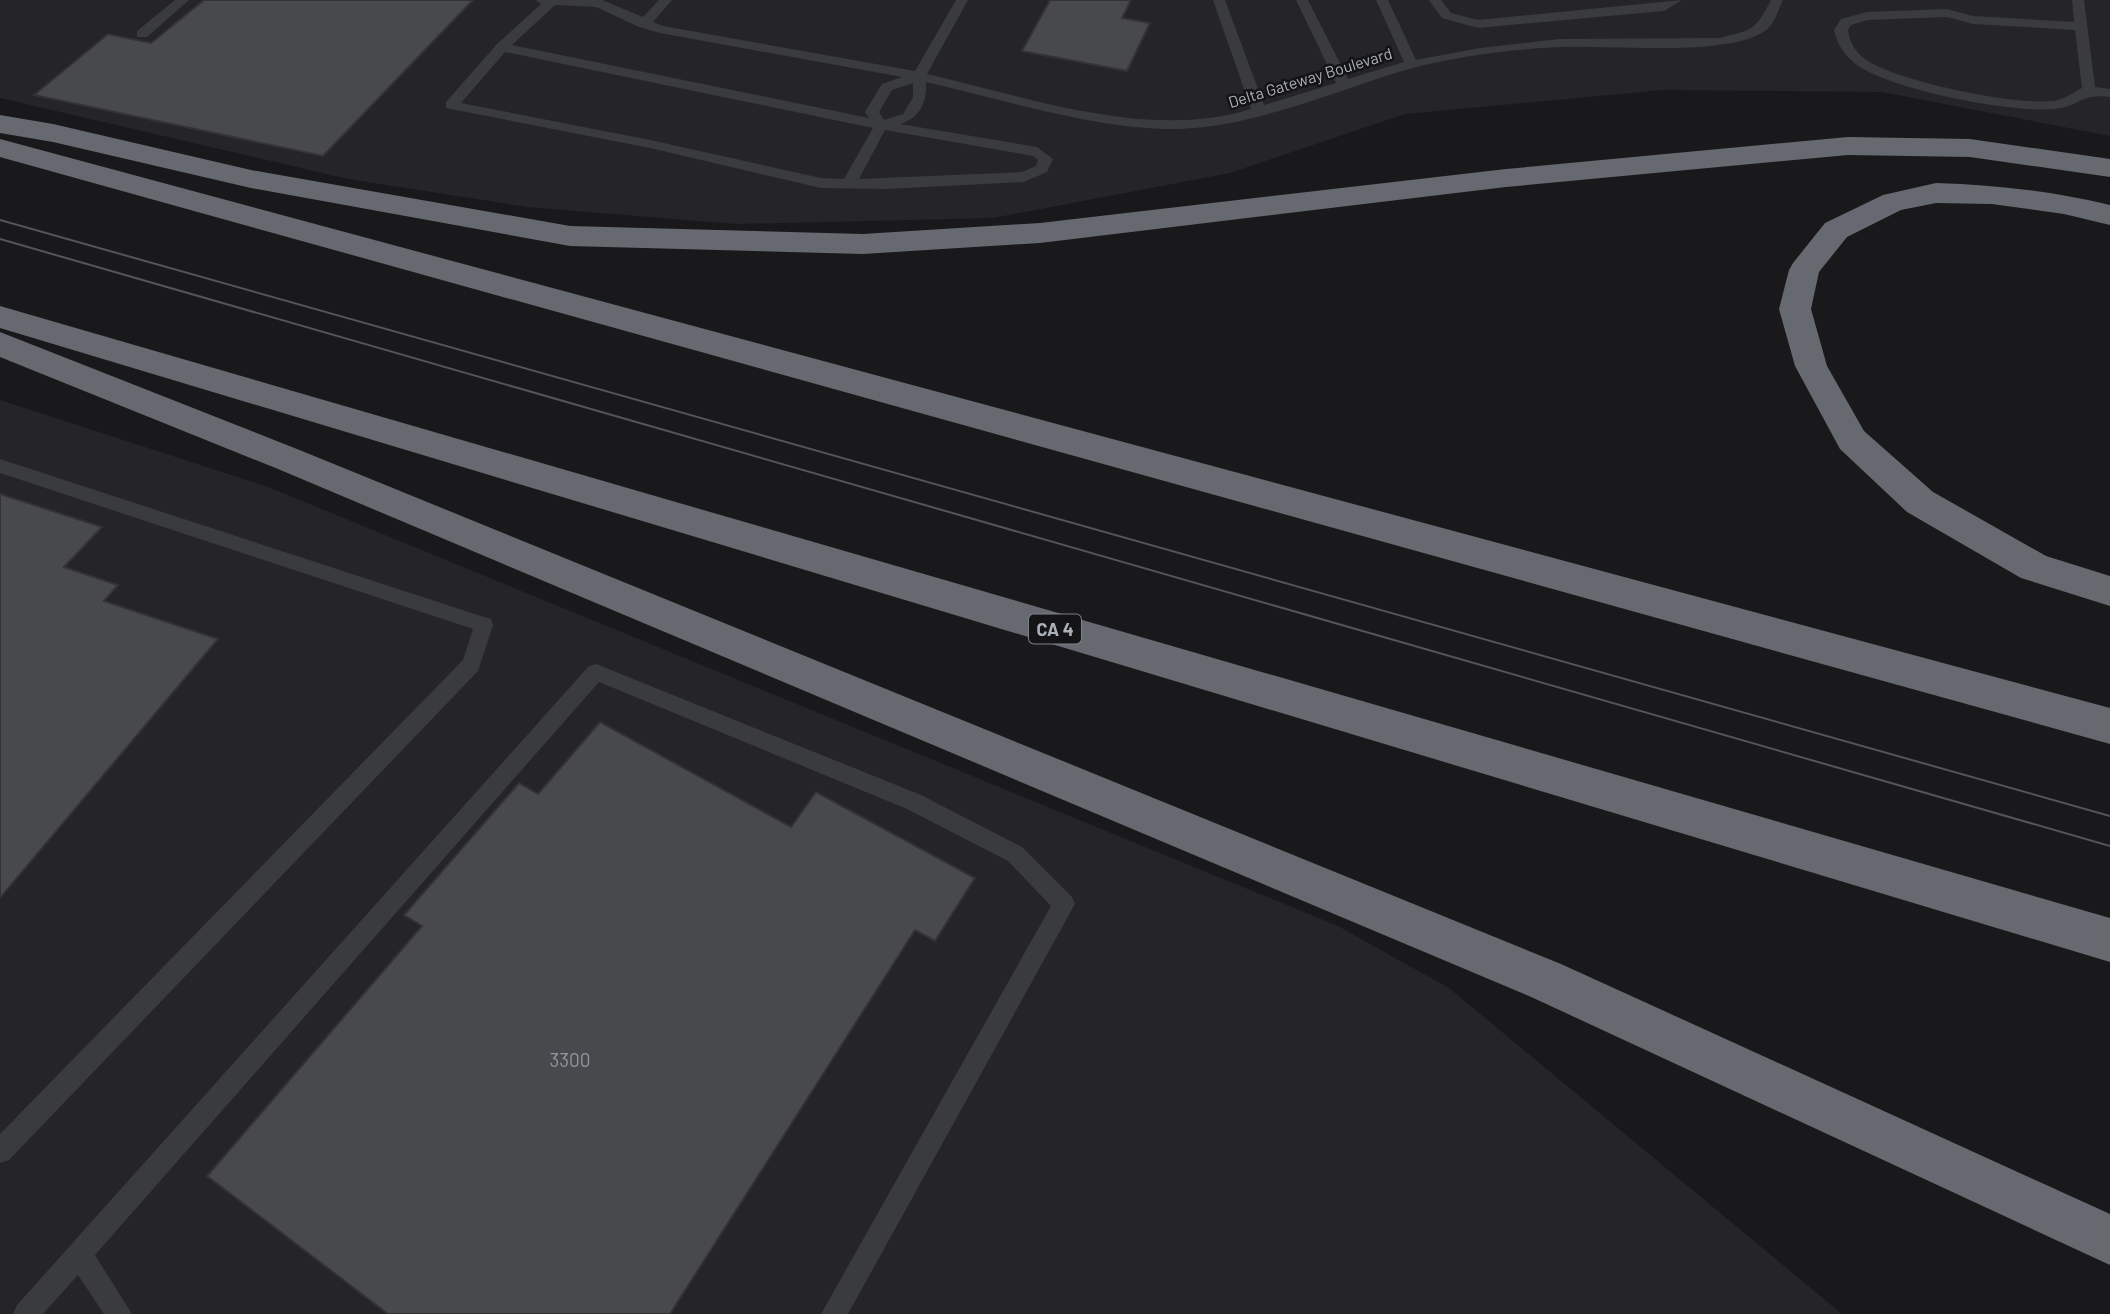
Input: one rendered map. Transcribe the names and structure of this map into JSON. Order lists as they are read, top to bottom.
{
  "streets": {
    "highway": ["CA 4"],
    "lane": ["Delta Gateway Boulevard"]
  },
  "house_numbers": ["3300"]
}
